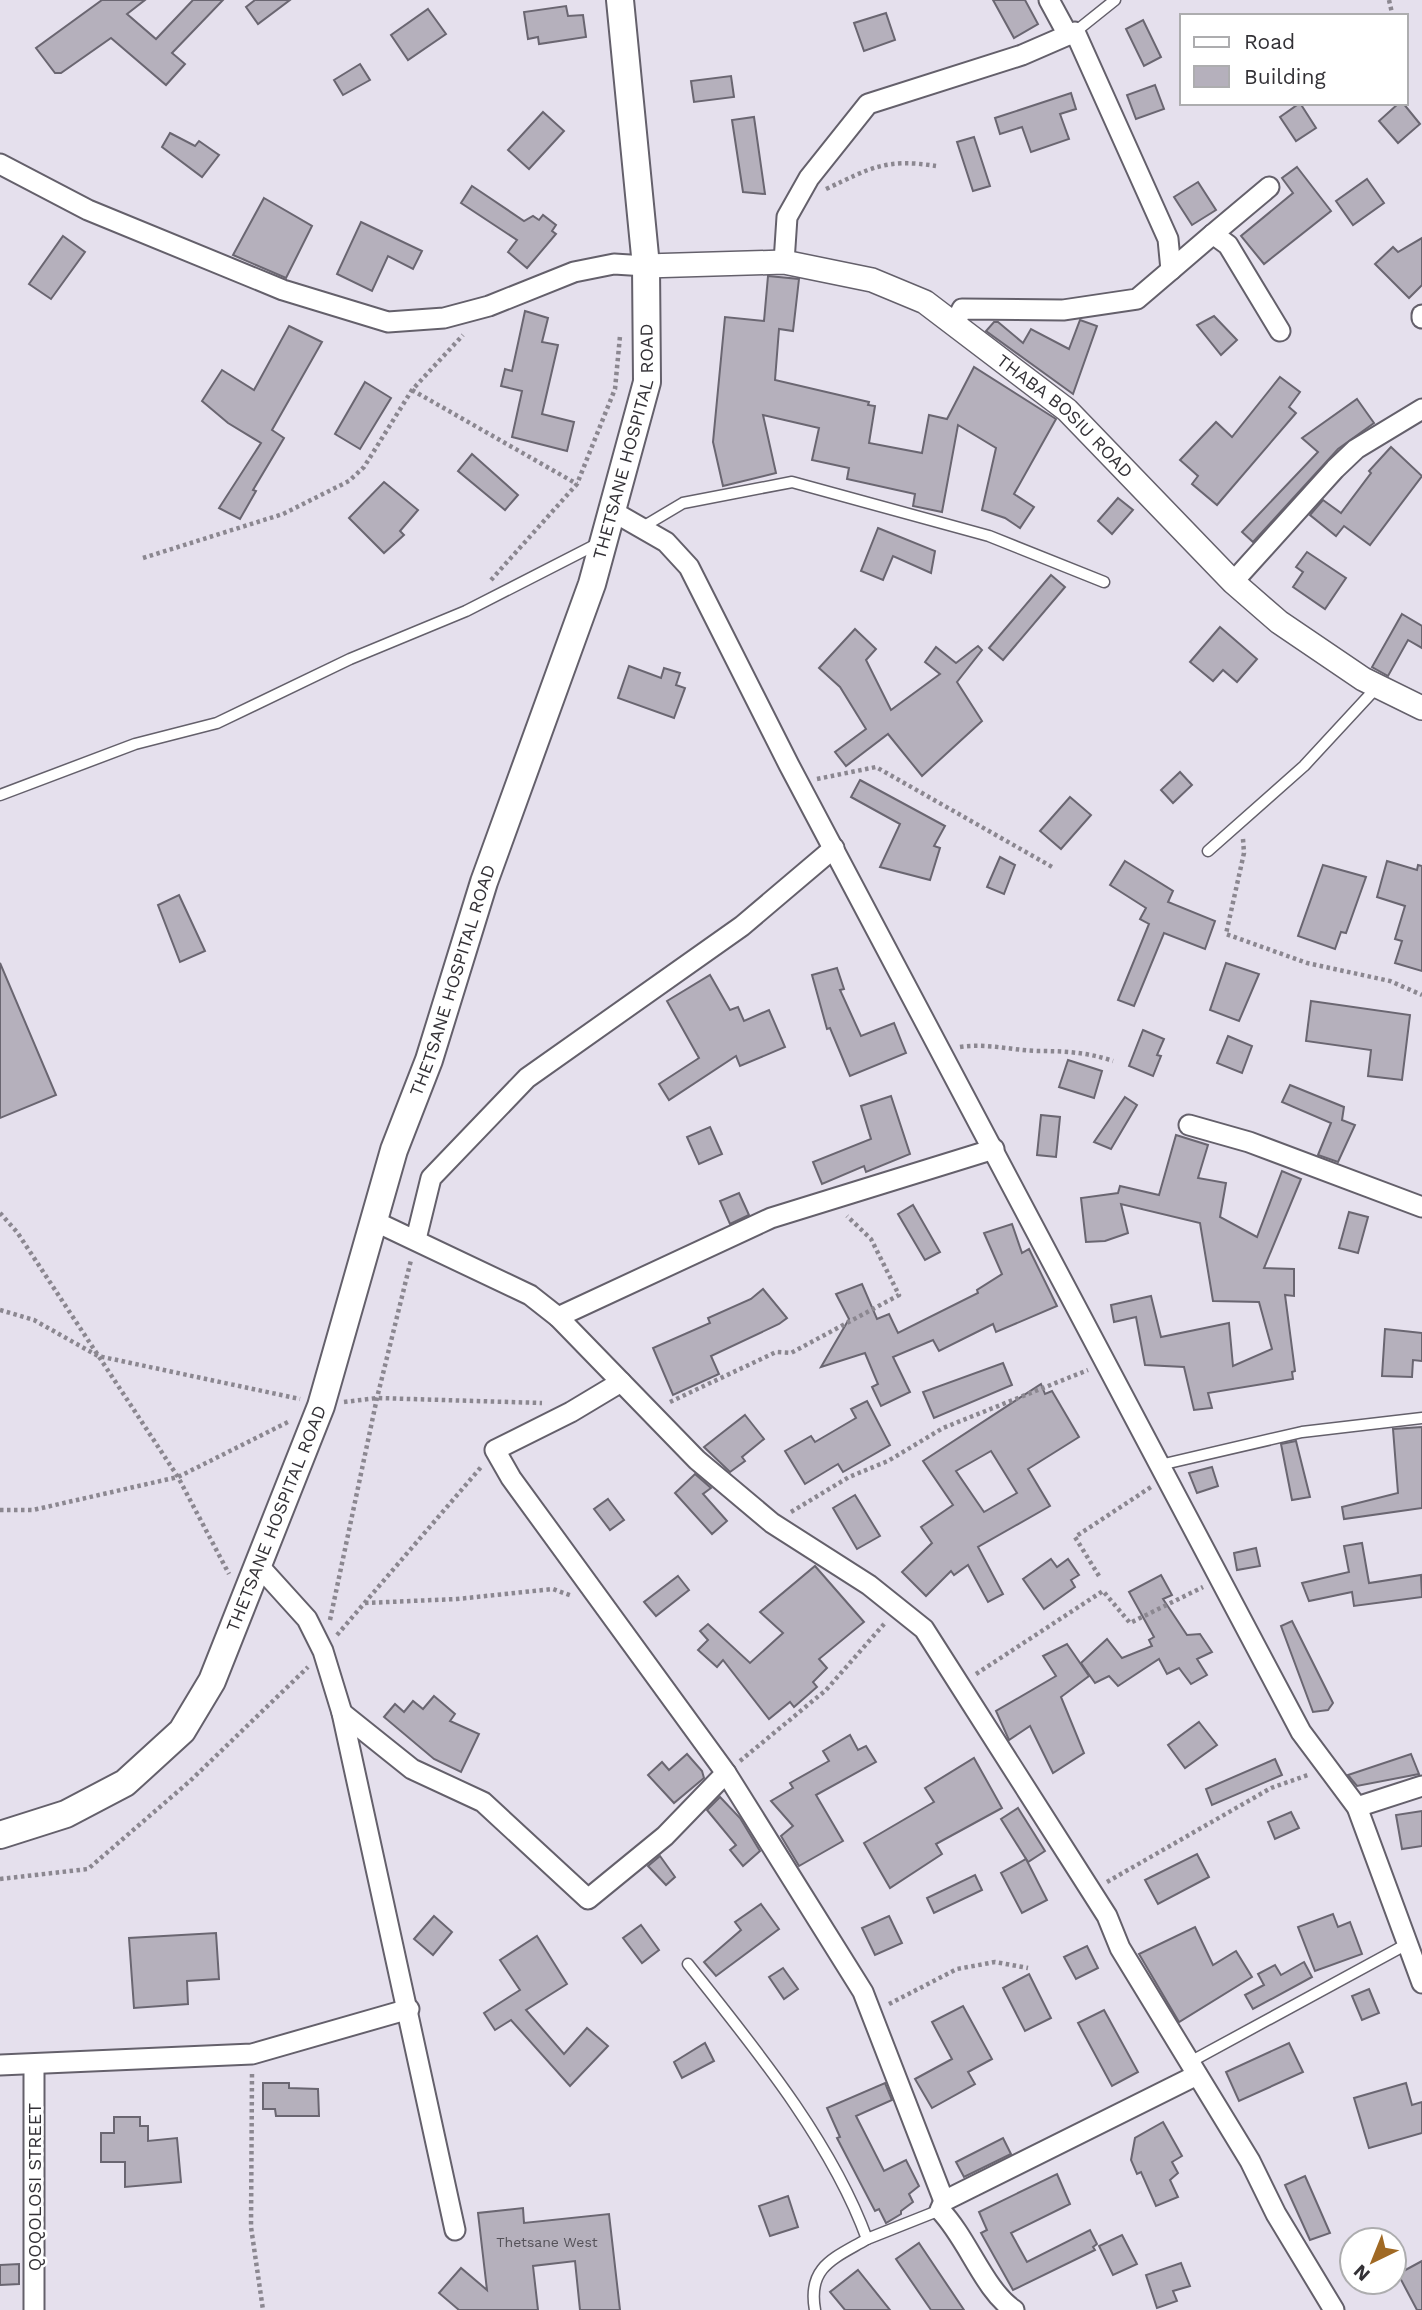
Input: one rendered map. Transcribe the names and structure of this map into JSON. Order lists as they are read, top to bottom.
{
  "streets": {
    "main road": ["THETSANE HOSPITAL ROAD"],
    "street": ["THABA BOSIU ROAD", "QOQOLOSI STREET"]
  },
  "crossings": [
    ["THABA BOSIU ROAD", "THETSANE HOSPITAL ROAD"]
  ],
  "house_numbers": ["Thetsane West"],
  "legend": ["Road", "Building"],
  "north": "bottom left"
}
